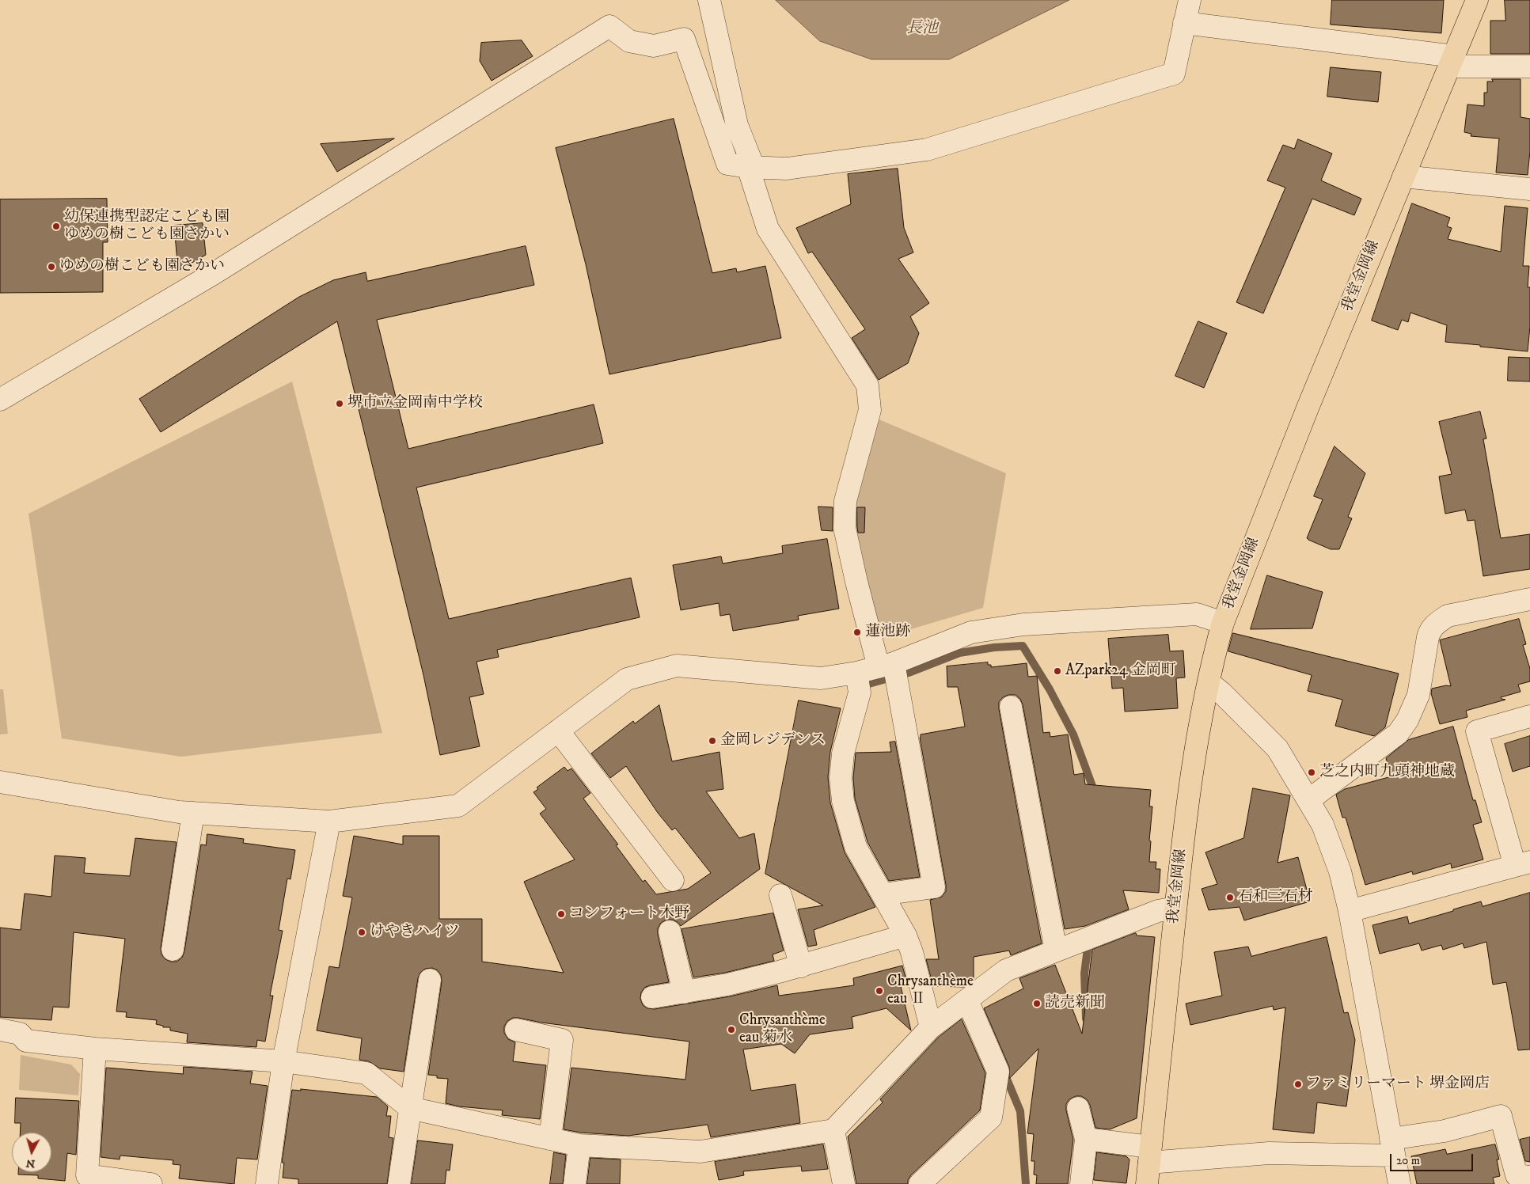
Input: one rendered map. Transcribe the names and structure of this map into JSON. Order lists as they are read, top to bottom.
{
  "streets": {
    "main road": ["我堂金岡線"]
  },
  "water": ["長池"],
  "places": [
    "幼保連携型認定こども園 ゆめの樹こども園さかい",
    "ゆめの樹こども園さかい",
    "堺市立金岡南中学校",
    "蓮池跡",
    "AZpark24 金岡町",
    "金岡レジデンス",
    "芝之内町九頭神地蔵",
    "石和三石材",
    "コンフォート木野",
    "けやきハイツ",
    "Chrysanthème eau Ⅱ",
    "読売新聞",
    "Chrysanthème eau 菊水",
    "ファミリーマート 堺金岡店"
  ],
  "scale_bar": "20 m",
  "north": "bottom"
}
